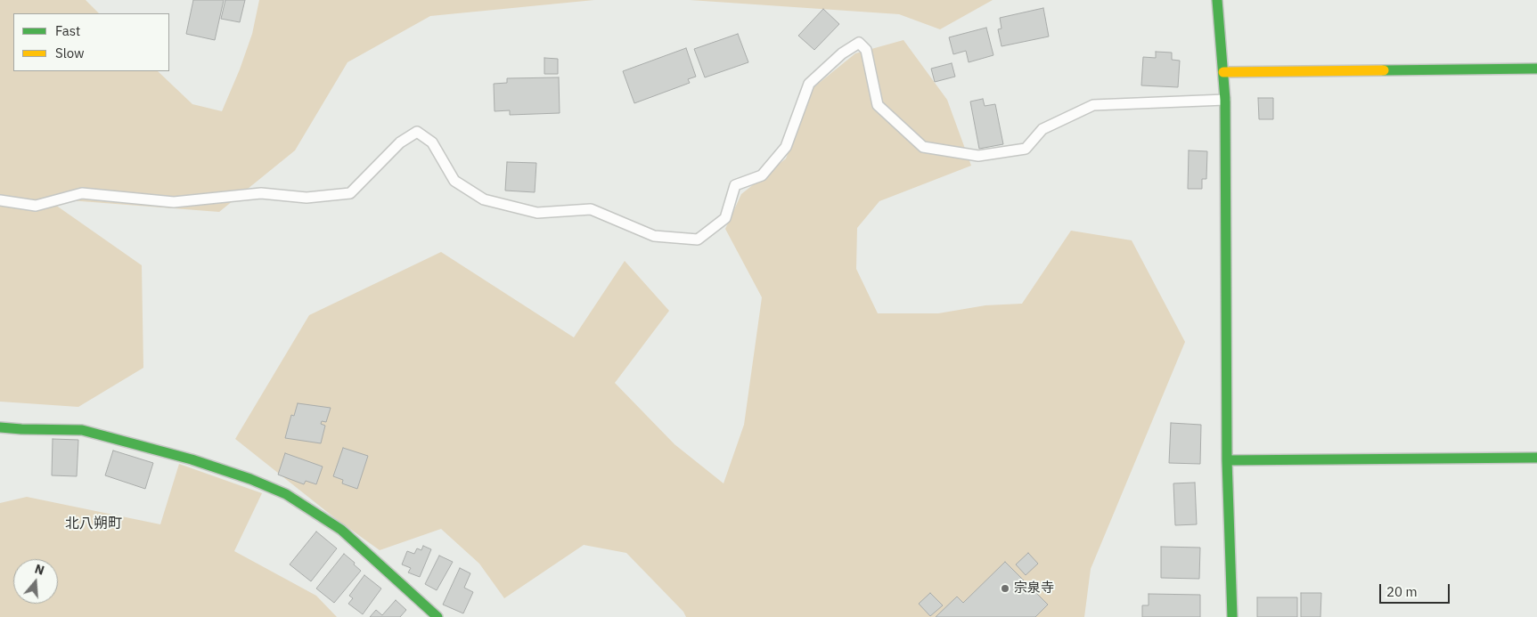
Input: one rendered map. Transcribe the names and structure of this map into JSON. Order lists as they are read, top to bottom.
{
  "districts": ["北八朔町"],
  "places": ["宗泉寺"],
  "legend": ["Fast", "Slow"],
  "scale_bar": "20 m",
  "north": "top"
}
